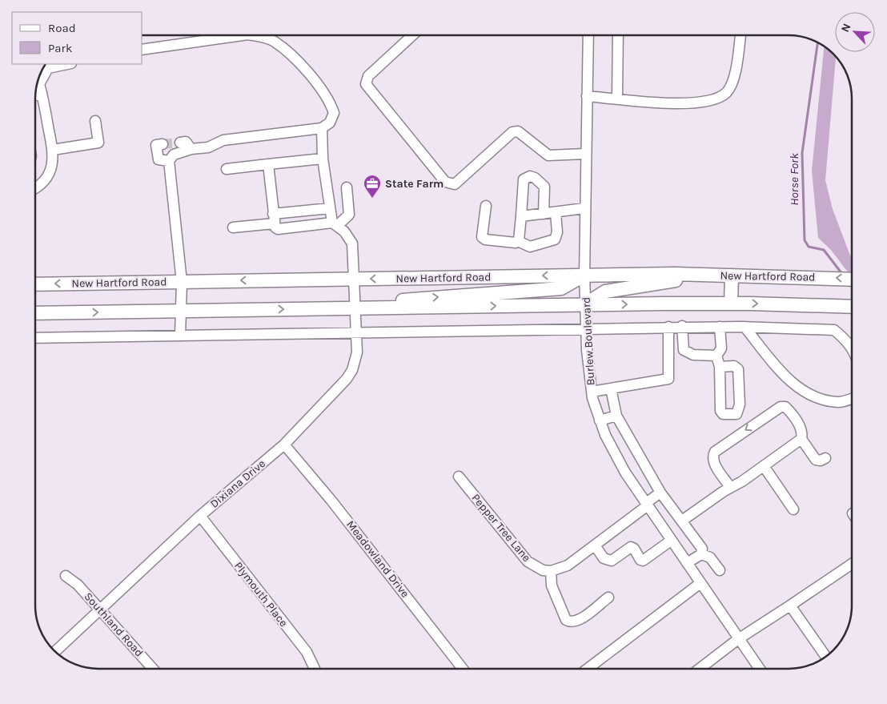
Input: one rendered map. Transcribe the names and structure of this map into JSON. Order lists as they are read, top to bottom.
{
  "streets": {
    "main road": ["New Hartford Road"],
    "street": [
      "Burlew Boulevard",
      "Dixiana Drive",
      "Pepper Tree Lane",
      "Meadowland Drive",
      "Plymouth Place",
      "Southland Road"
    ]
  },
  "crossings": [
    ["New Hartford Road", "Burlew Boulevard"],
    ["New Hartford Road", "Dixiana Drive"],
    ["Dixiana Drive", "Meadowland Drive"],
    ["Dixiana Drive", "Plymouth Place"],
    ["Dixiana Drive", "Southland Road"]
  ],
  "water": ["Horse Fork"],
  "places": {
    "office": ["State Farm"]
  },
  "legend": ["Road", "Park"],
  "north": "top left"
}
